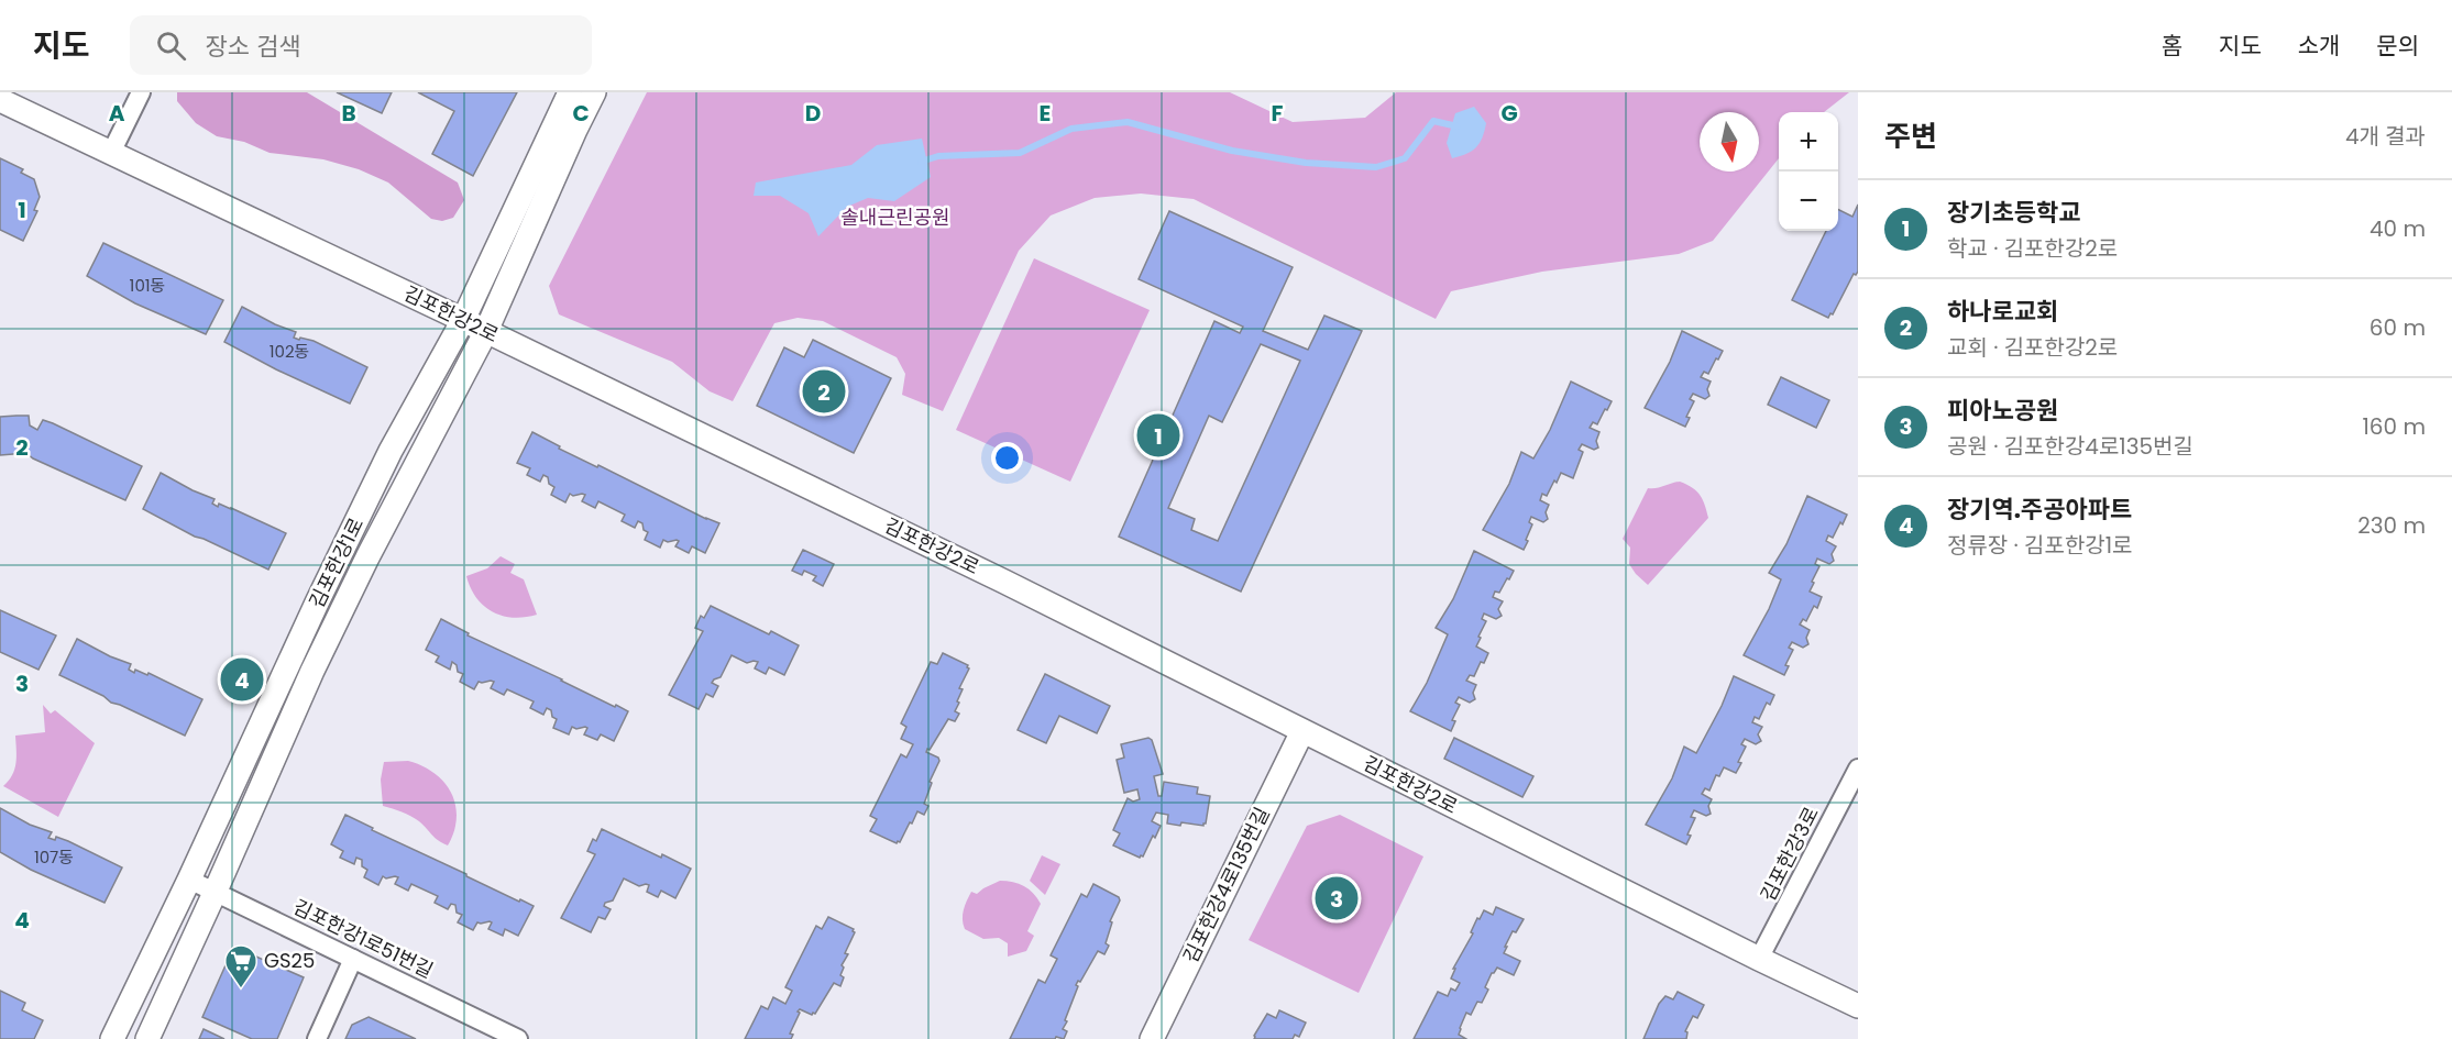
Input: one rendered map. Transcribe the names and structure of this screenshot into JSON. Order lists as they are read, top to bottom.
{
  "streets": {
    "street": [
      "김포한강2로",
      "김포한강1로",
      "김포한강3로",
      "김포한강4로135번길",
      "김포한강1로51번길"
    ]
  },
  "crossings": [
    ["김포한강2로", "김포한강1로"],
    ["김포한강2로", "김포한강3로"],
    ["김포한강2로", "김포한강4로135번길"],
    ["김포한강1로", "김포한강1로51번길"]
  ],
  "parks": ["솔내근린공원"],
  "places": {
    "supermarket": ["GS25"]
  },
  "house_numbers": ["101동", "102동", "107동"],
  "north": "bottom",
  "page": {
    "header": "지도",
    "search": "장소 검색",
    "nav": [
      "홈",
      "지도",
      "소개",
      "문의"
    ],
    "heading": ["주변", "4개 결과"],
    "map_buttons": ["+", "−"],
    "list": [
      {
        "mark": "1",
        "name": "장기초등학교",
        "note": "학교 · 김포한강2로",
        "value": "40 m"
      },
      {
        "mark": "2",
        "name": "하나로교회",
        "note": "교회 · 김포한강2로",
        "value": "60 m"
      },
      {
        "mark": "3",
        "name": "피아노공원",
        "note": "공원 · 김포한강4로135번길",
        "value": "160 m"
      },
      {
        "mark": "4",
        "name": "장기역.주공아파트",
        "note": "정류장 · 김포한강1로",
        "value": "230 m"
      }
    ],
    "pins": [
      "2",
      "1",
      "4",
      "3"
    ]
  },
  "grid": {
    "columns": [
      "A",
      "B",
      "C",
      "D",
      "E",
      "F",
      "G"
    ],
    "rows": [
      "1",
      "2",
      "3",
      "4"
    ]
  }
}
